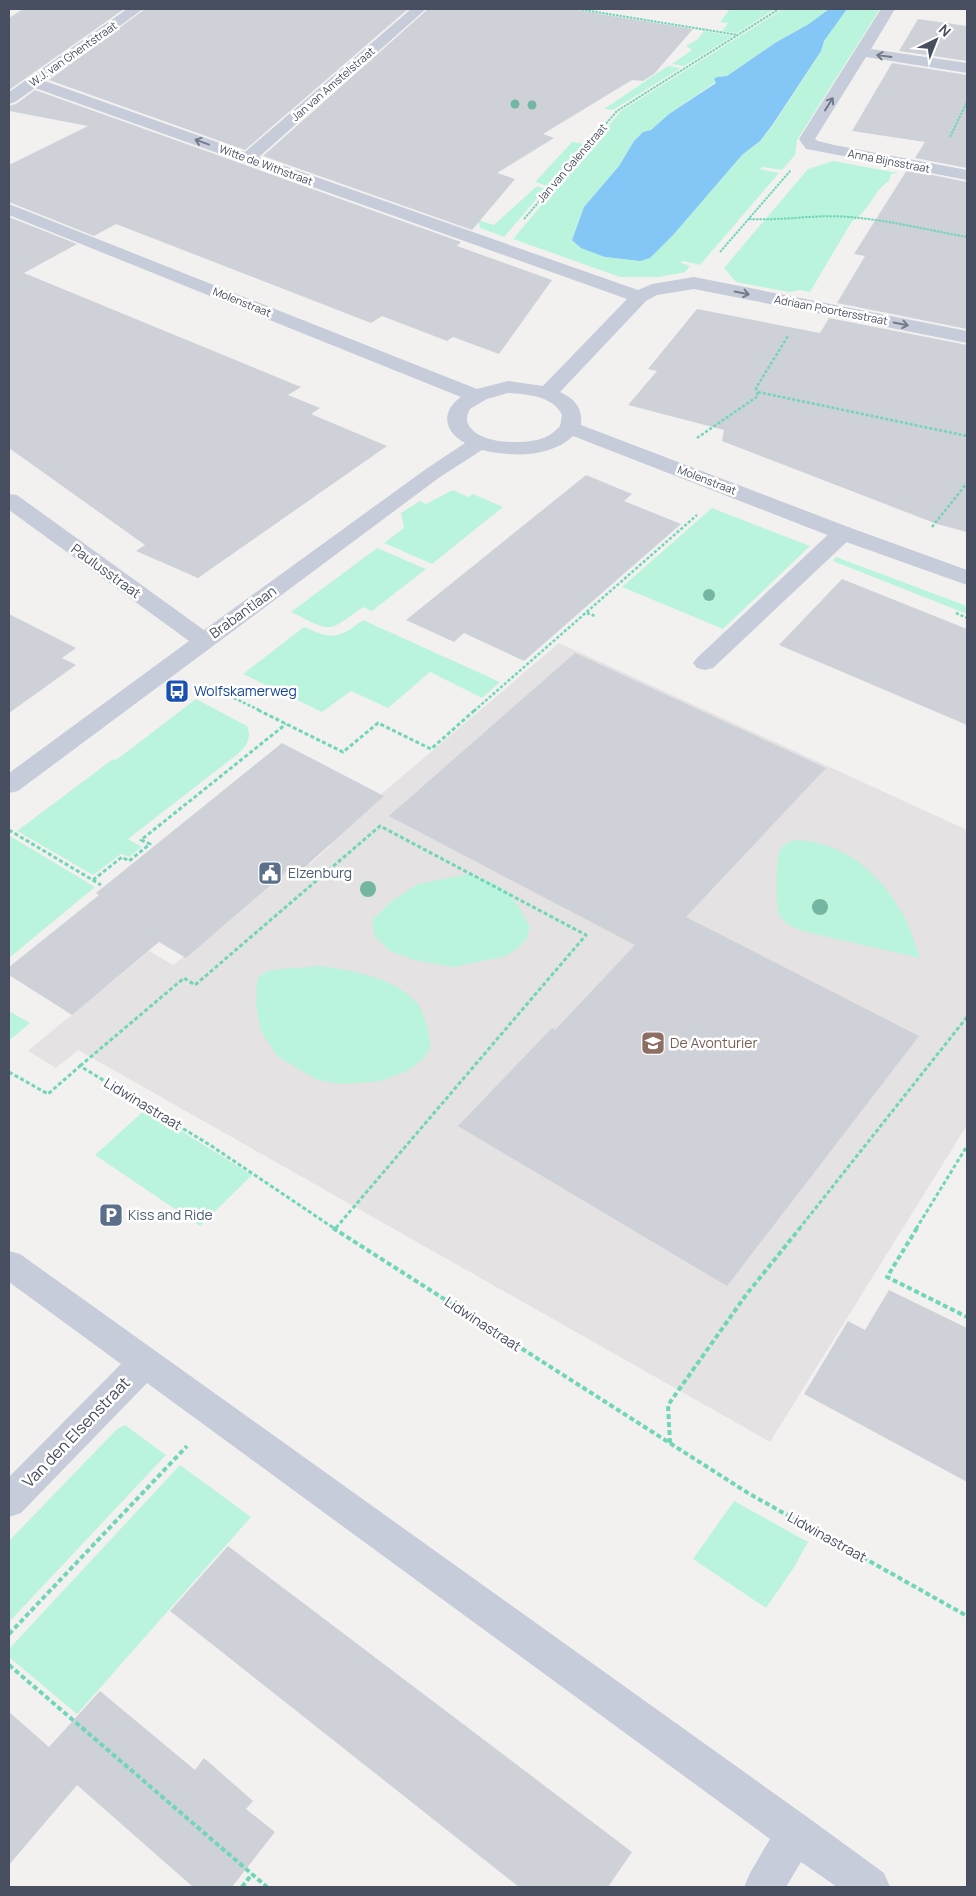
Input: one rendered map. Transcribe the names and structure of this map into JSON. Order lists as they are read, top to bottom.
{
  "streets": {
    "street": [
      "W.J. van Ghentstraat",
      "Jan van Amstelstraat",
      "Anna Bijnsstraat",
      "Witte de Withstraat",
      "Molenstraat",
      "Adriaan Poortersstraat",
      "Paulusstraat",
      "Brabantlaan",
      "Van den Elsenstraat"
    ],
    "path": ["Jan van Galenstraat", "Lidwinastraat"]
  },
  "crossings": [
    ["W.J. van Ghentstraat", "Witte de Withstraat"],
    ["Jan van Amstelstraat", "Witte de Withstraat"],
    ["Jan van Galenstraat", "Witte de Withstraat"],
    ["Paulusstraat", "Brabantlaan"]
  ],
  "one_way": ["Witte de Withstraat", "Adriaan Poortersstraat"],
  "places": {
    "bus stop": ["Wolfskamerweg"],
    "public building": ["Elzenburg"],
    "school or university": ["De Avonturier"],
    "parking": ["Kiss and Ride"]
  },
  "north": "top right"
}
